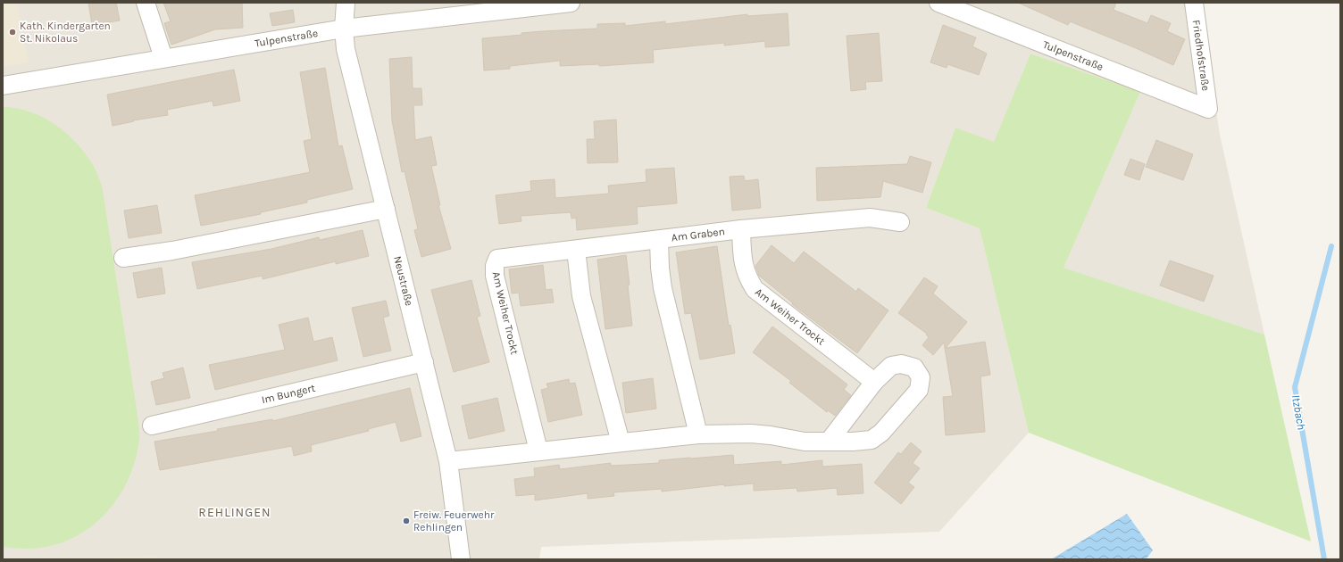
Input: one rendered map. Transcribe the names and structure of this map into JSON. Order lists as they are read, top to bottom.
{
  "streets": {
    "street": [
      "Tulpenstraße",
      "Friedhofstraße",
      "Am Graben",
      "Neustraße",
      "Am Weiher Trockt",
      "Im Bungert"
    ]
  },
  "crossings": [
    ["Tulpenstraße", "Friedhofstraße"],
    ["Tulpenstraße", "Neustraße"],
    ["Am Graben", "Am Weiher Trockt"],
    ["Neustraße", "Im Bungert"]
  ],
  "districts": ["REHLINGEN"],
  "water": ["Itzbach"],
  "places": ["Kath. Kindergarten St. Nikolaus", "Freiw. Feuerwehr Rehlingen"]
}
